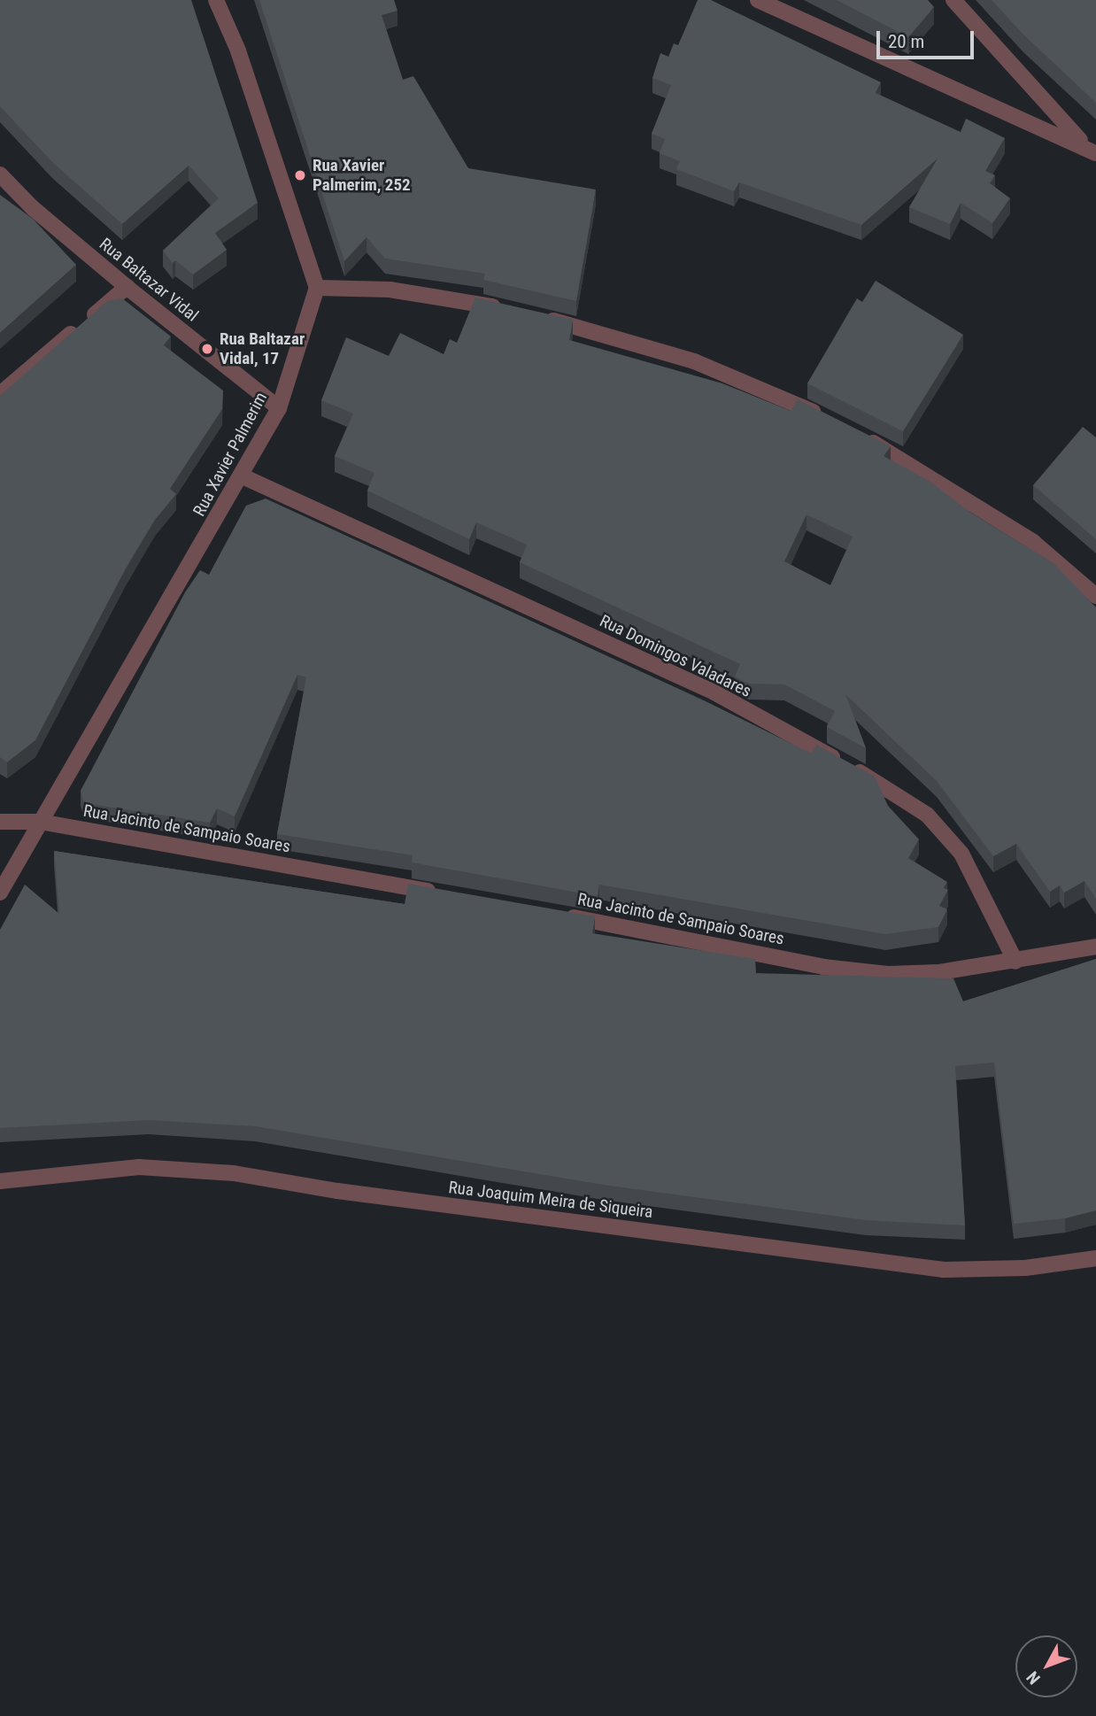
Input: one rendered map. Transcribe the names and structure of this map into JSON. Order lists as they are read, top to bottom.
{
  "streets": {
    "street": [
      "Rua Baltazar Vidal",
      "Rua Xavier Palmerim",
      "Rua Domingos Valadares",
      "Rua Jacinto de Sampaio Soares",
      "Rua Joaquim Meira de Siqueira"
    ]
  },
  "crossings": [
    ["Rua Baltazar Vidal", "Rua Xavier Palmerim"],
    ["Rua Xavier Palmerim", "Rua Domingos Valadares"],
    ["Rua Xavier Palmerim", "Rua Jacinto de Sampaio Soares"],
    ["Rua Domingos Valadares", "Rua Jacinto de Sampaio Soares"]
  ],
  "places": ["Rua Xavier Palmerim, 252", "Rua Baltazar Vidal, 17"],
  "scale_bar": "20 m",
  "north": "bottom left"
}
